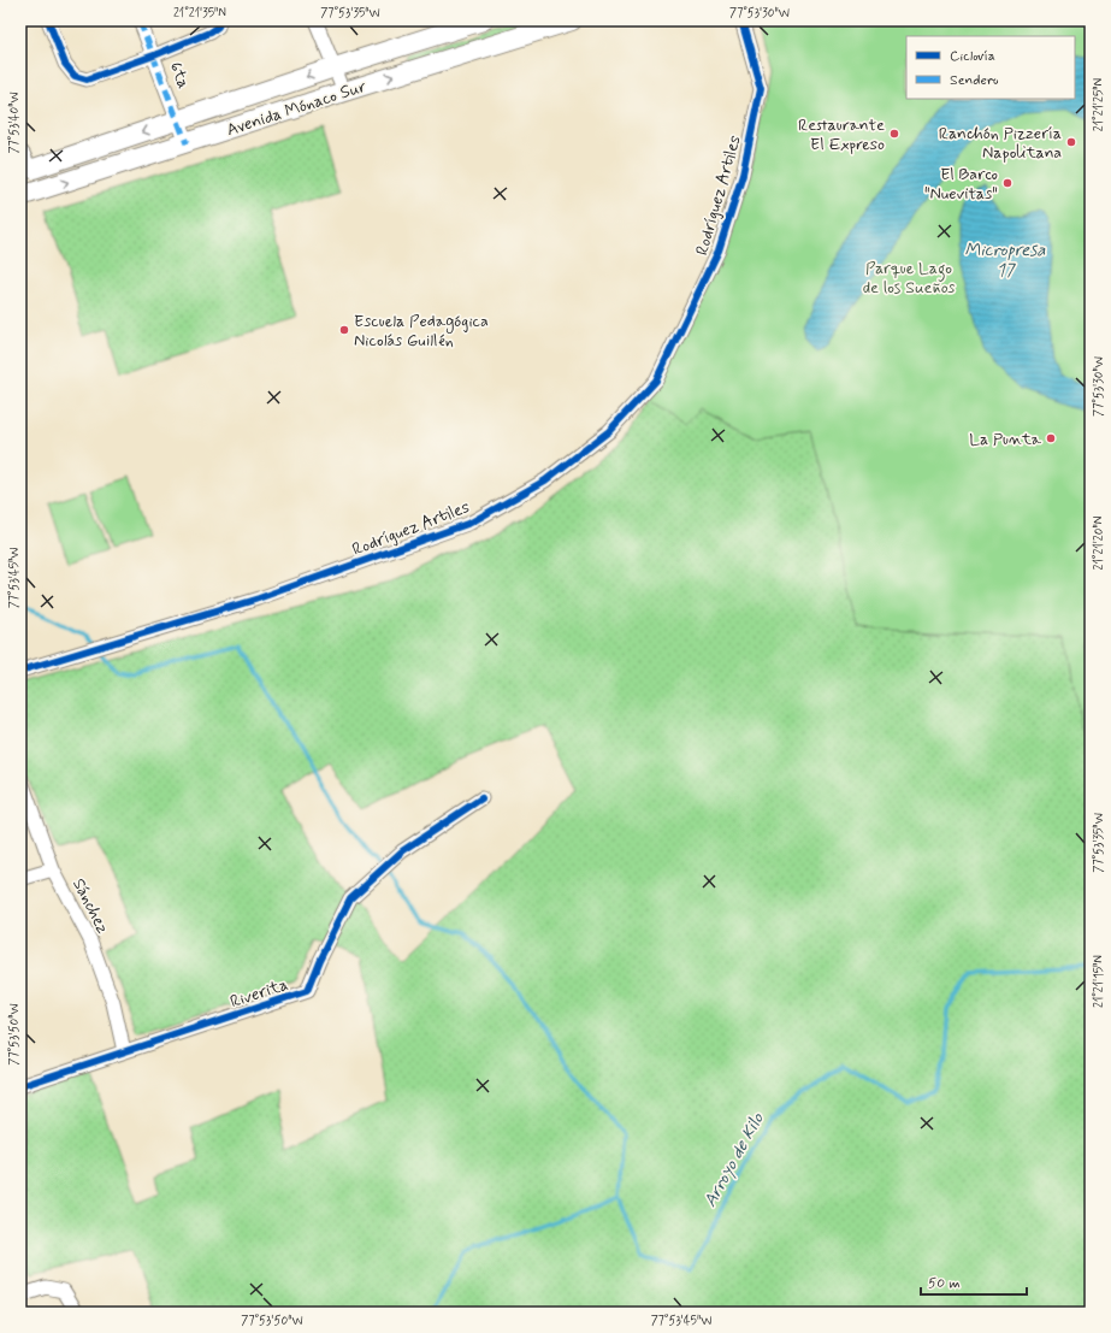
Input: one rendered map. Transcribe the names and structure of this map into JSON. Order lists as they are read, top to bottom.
{
  "streets": {
    "main road": ["Avenida Mónaco Sur"],
    "street": [
      "6ta",
      "Rodríguez Artiles",
      "Sánchez",
      "Riverita"
    ]
  },
  "crossings": [
    ["6ta", "Avenida Mónaco Sur"],
    ["Sánchez", "Riverita"]
  ],
  "water": ["Micropresa 17", "Arroyo de Kilo"],
  "parks": ["Parque Lago de los Sueños"],
  "places": [
    "Restaurante El Expreso",
    "Ranchón Pizzería Napolitana",
    "El Barco \"Nuevitas\"",
    "Escuela Pedagógica Nicolás Guillén",
    "La Punta"
  ],
  "legend": ["Ciclovía", "Sendero"],
  "scale_bar": "50 m",
  "coordinates": [
    "21°21'35\"N",
    "77°53'35\"W",
    "77°53'30\"W",
    "21°21'25\"N",
    "77°53'40\"W",
    "21°21'20\"N",
    "77°53'45\"W",
    "21°21'15\"N",
    "77°53'50\"W"
  ]
}
